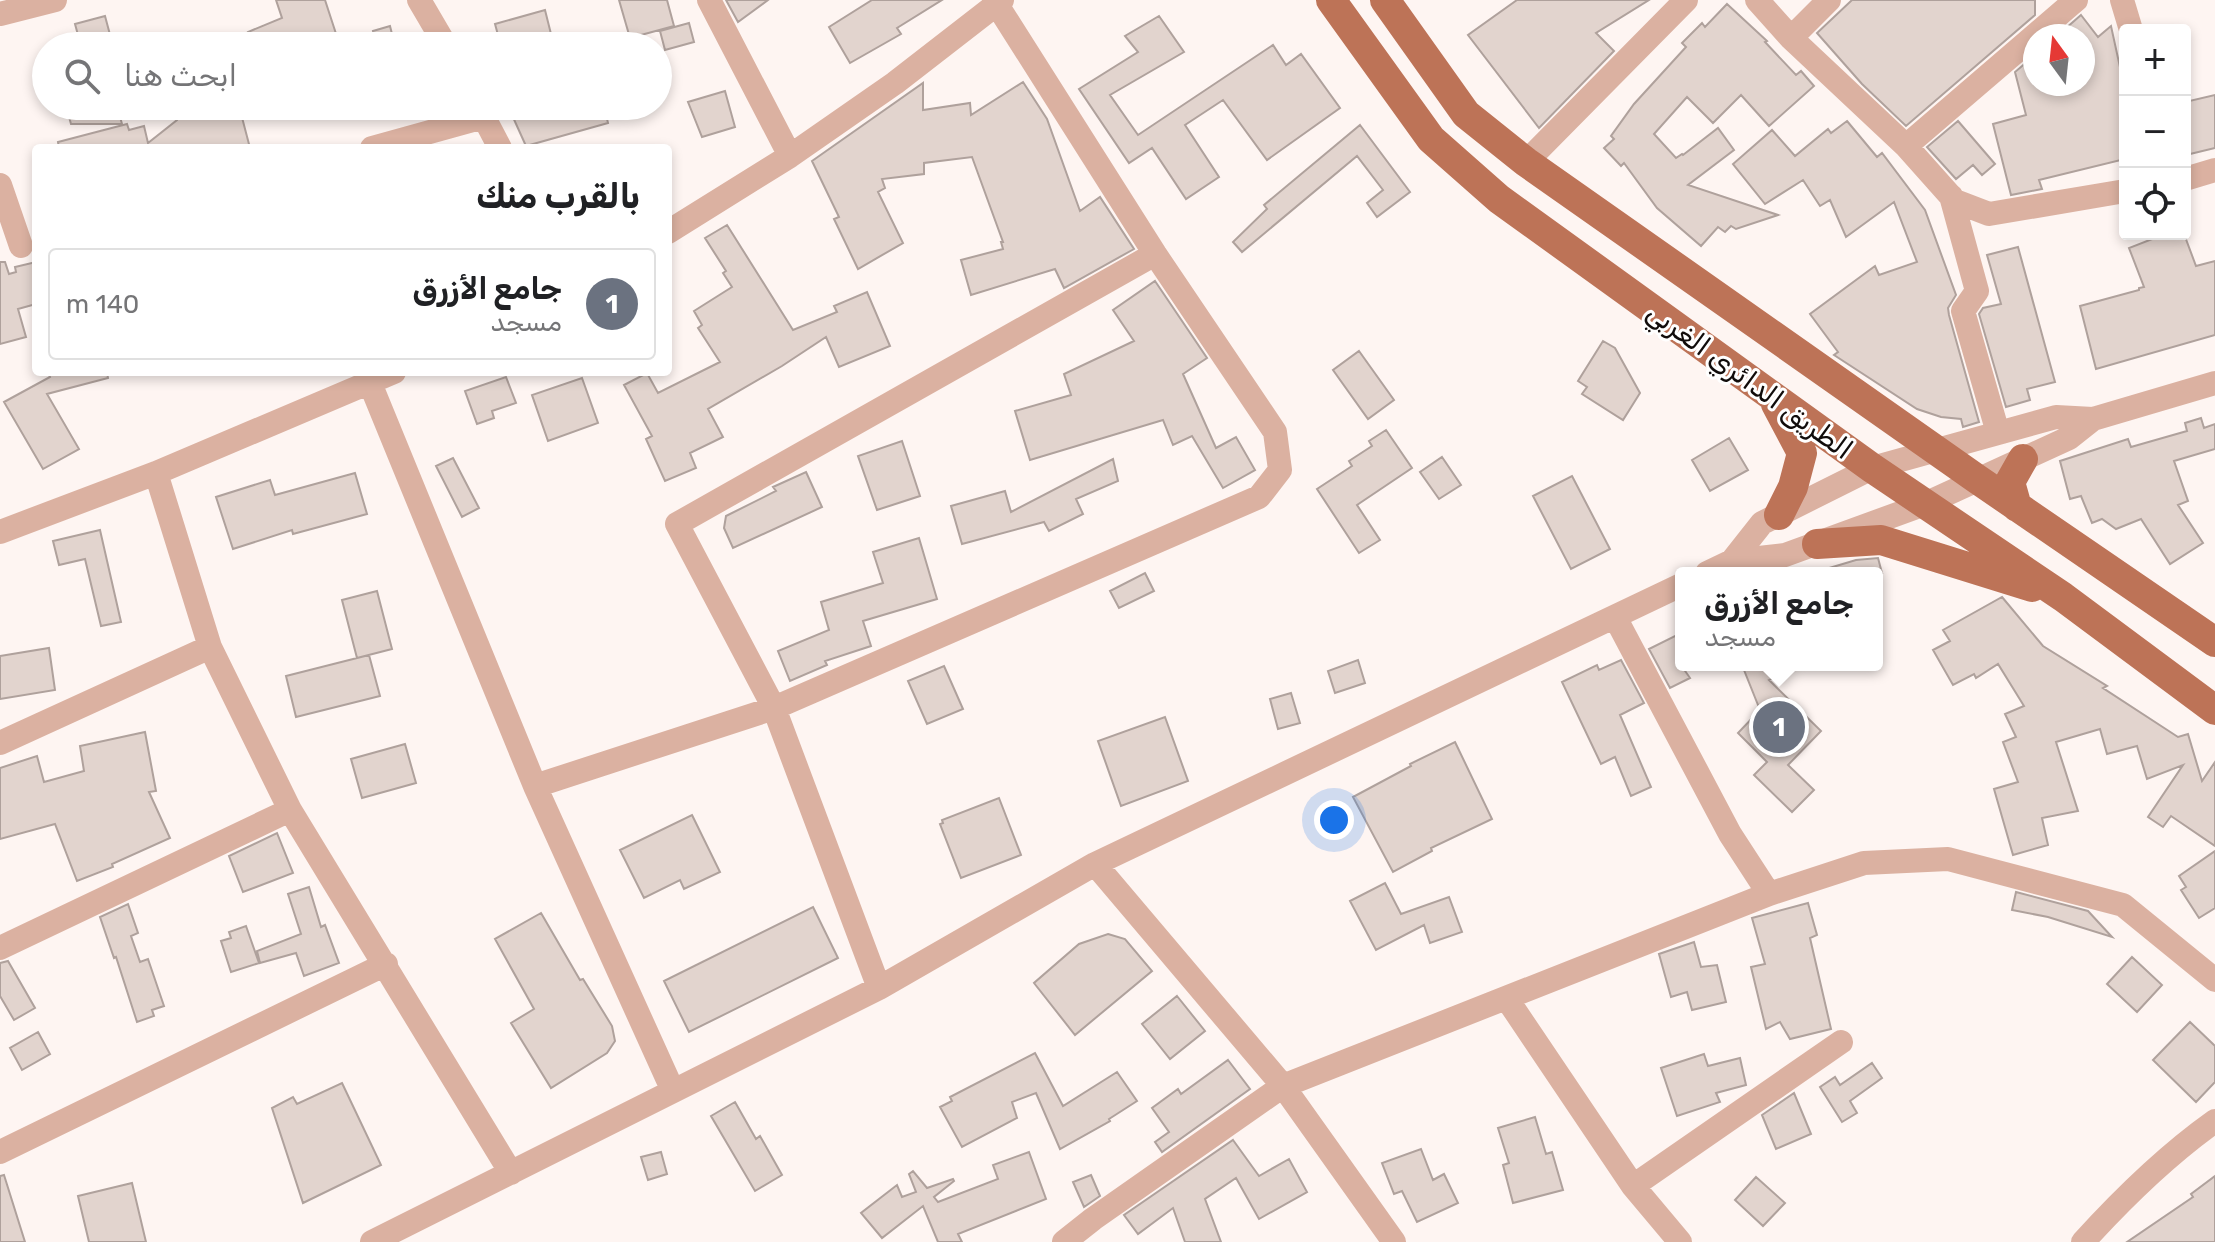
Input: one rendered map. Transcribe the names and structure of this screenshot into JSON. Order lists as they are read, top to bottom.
{
  "streets": {
    "main road": ["الطريق الدائري الغربي"]
  },
  "north": "top",
  "page": {
    "map_buttons": ["+", "−"],
    "search": "ابحث هنا",
    "heading": "بالقرب منك",
    "list": [
      {
        "mark": "1",
        "name": "جامع الأزرق",
        "note": "مسجد",
        "value": "140 m"
      }
    ],
    "popup": ["جامع الأزرق", "مسجد"],
    "pins": "1"
  }
}
